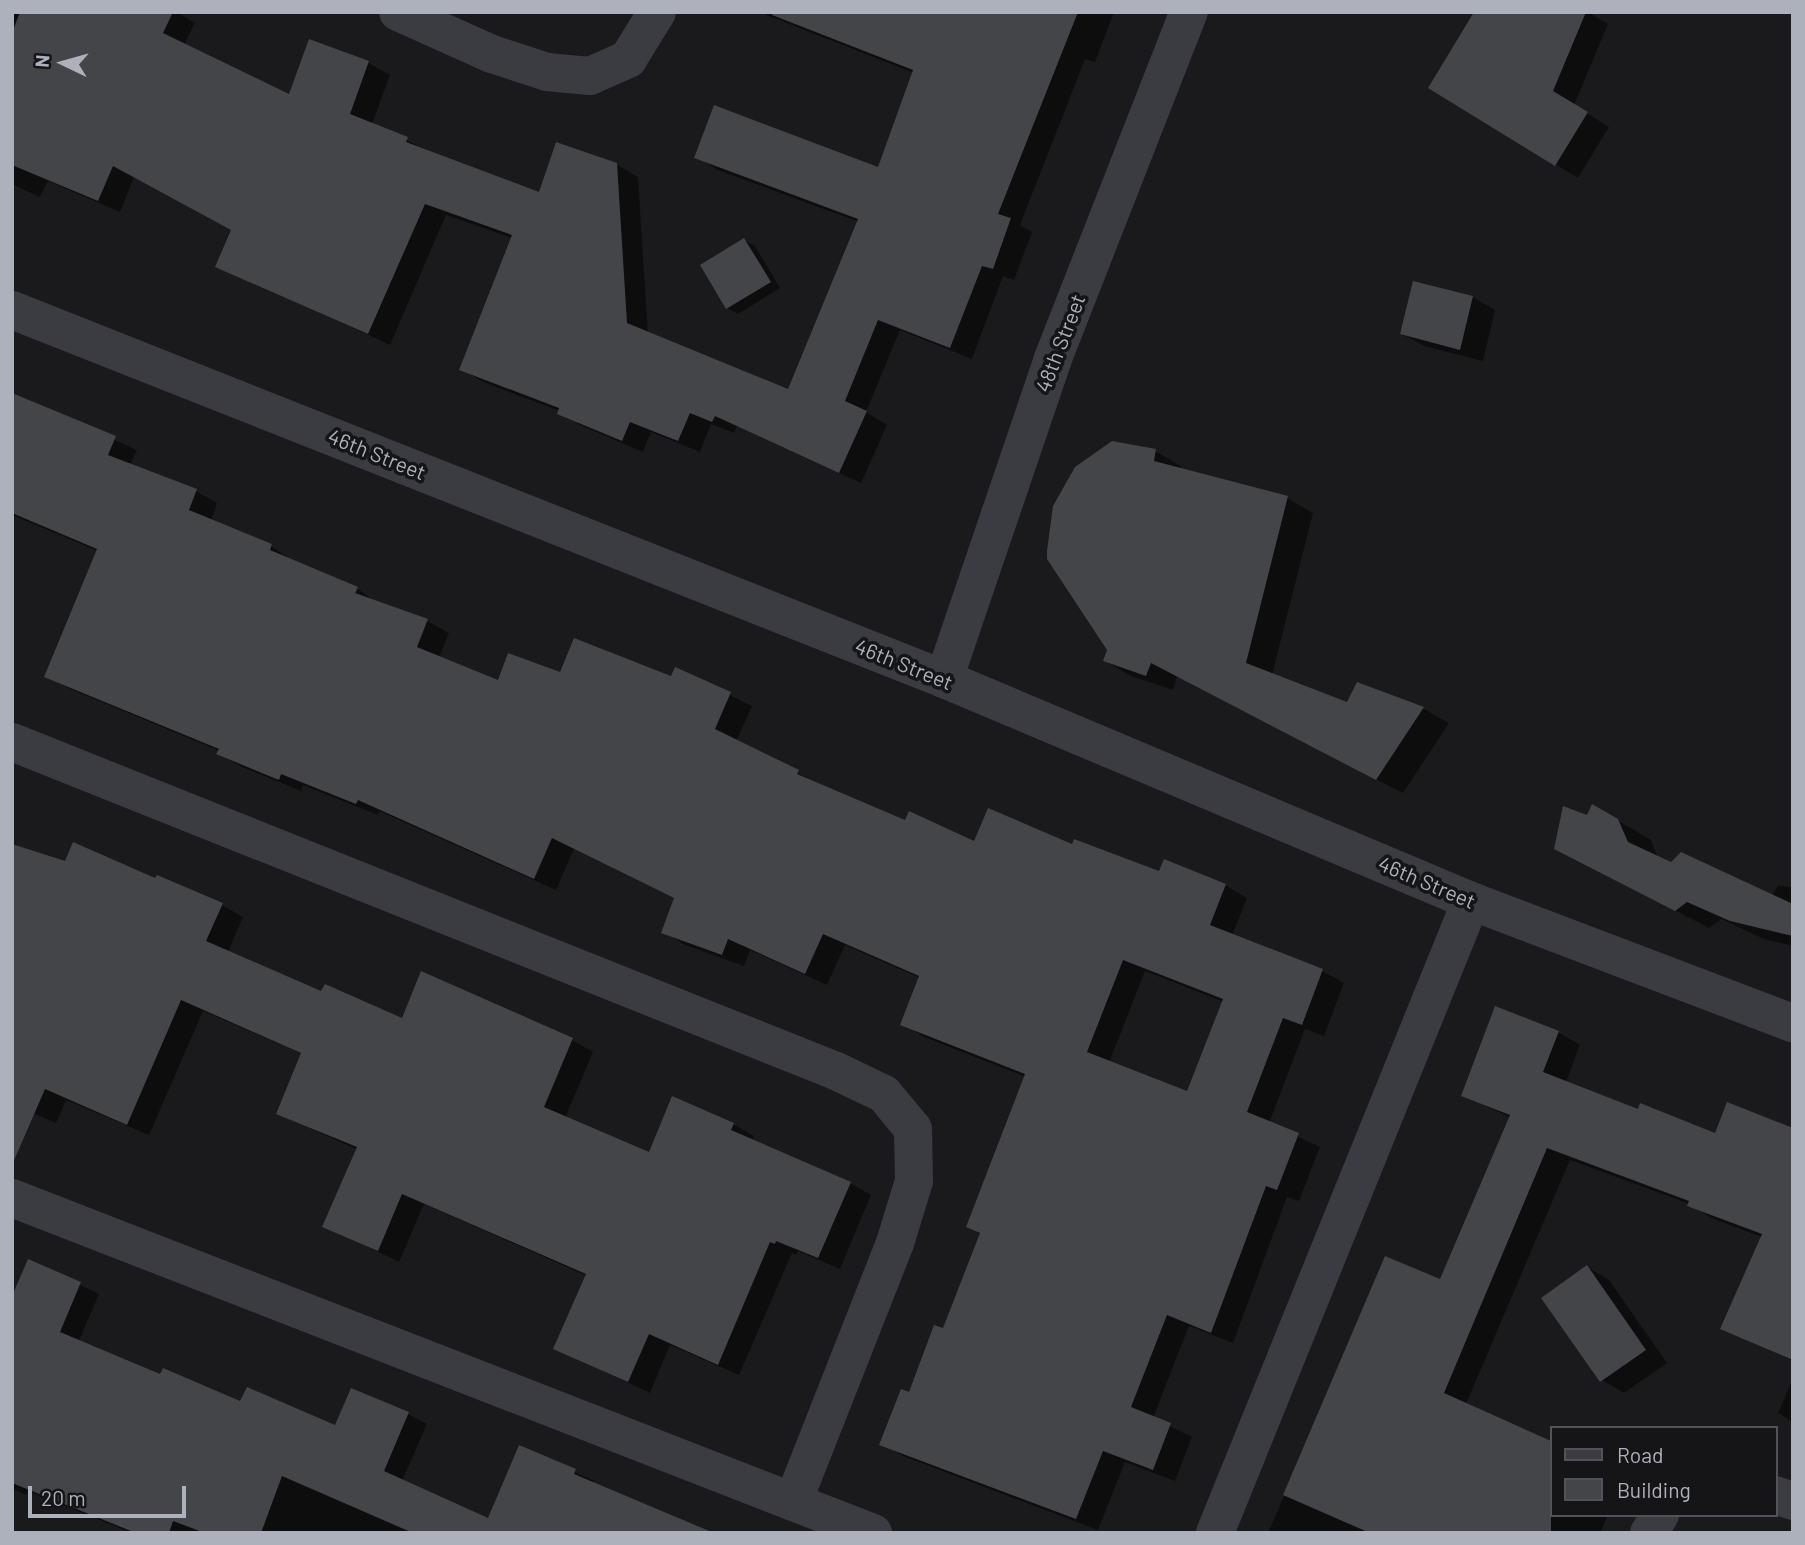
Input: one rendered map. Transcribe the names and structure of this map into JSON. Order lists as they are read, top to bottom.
{
  "streets": {
    "street": ["48th Street", "46th Street"]
  },
  "crossings": [
    ["48th Street", "46th Street"]
  ],
  "legend": ["Road", "Building"],
  "scale_bar": "20 m",
  "north": "left"
}
